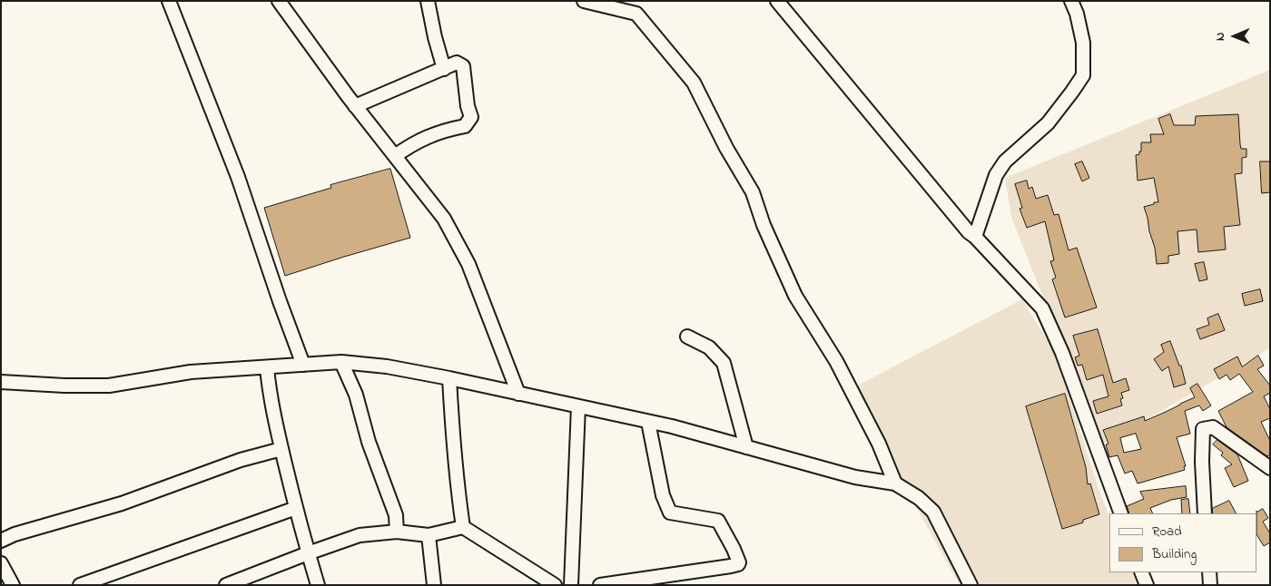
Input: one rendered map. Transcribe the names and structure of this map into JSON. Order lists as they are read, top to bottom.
{
  "legend": ["Road", "Building"],
  "north": "left"
}
